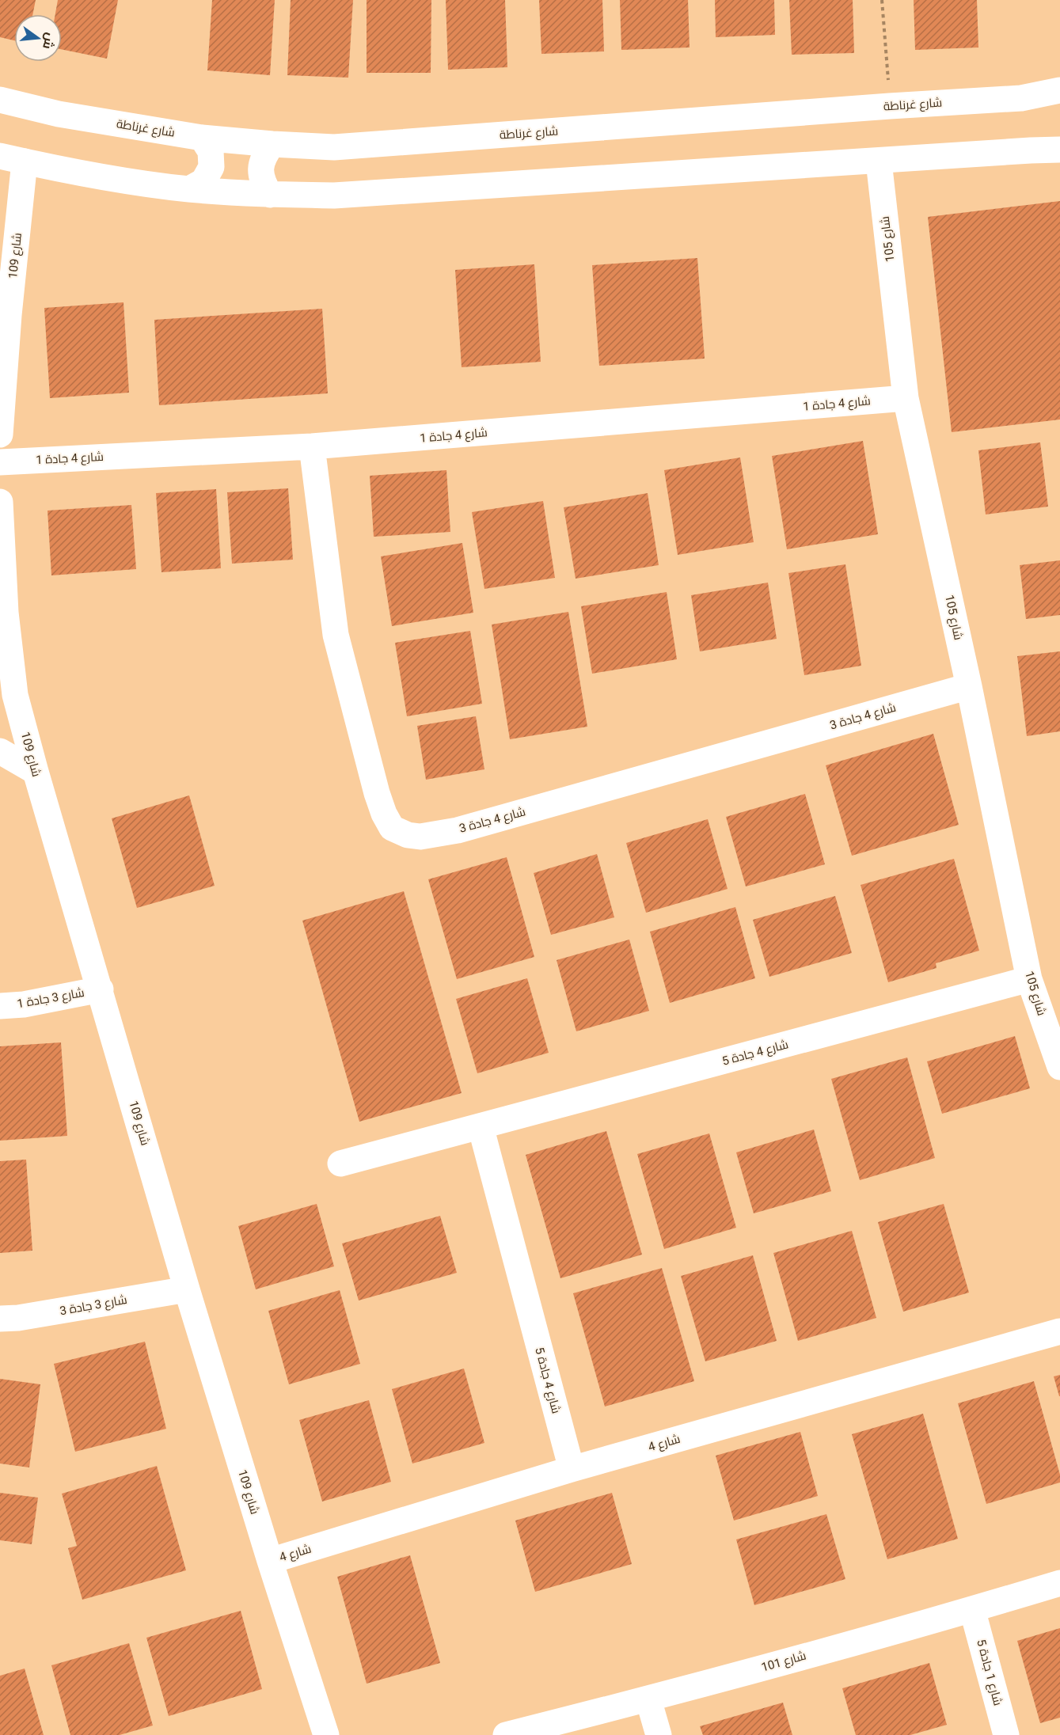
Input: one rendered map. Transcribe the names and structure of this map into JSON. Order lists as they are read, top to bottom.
{
  "streets": {
    "street": [
      "شارع غرناطة",
      "شارع 105",
      "شارع 109",
      "شارع 4 جادة 1",
      "شارع 4 جادة 3",
      "شارع 3 جادة 1",
      "شارع 4 جادة 5",
      "شارع 3 جادة 3",
      "شارع 4",
      "شارع 101",
      "شارع 1 جادة 5"
    ]
  },
  "crossings": [
    ["شارع 105", "شارع 4 جادة 1"],
    ["شارع 105", "شارع 4 جادة 3"],
    ["شارع 105", "شارع 4 جادة 5"],
    ["شارع 109", "شارع 3 جادة 1"],
    ["شارع 109", "شارع 3 جادة 3"],
    ["شارع 109", "شارع 4"],
    ["شارع 4 جادة 1", "شارع 4 جادة 3"],
    ["شارع 4 جادة 5", "شارع 4"],
    ["شارع 101", "شارع 1 جادة 5"]
  ],
  "north": "right"
}
